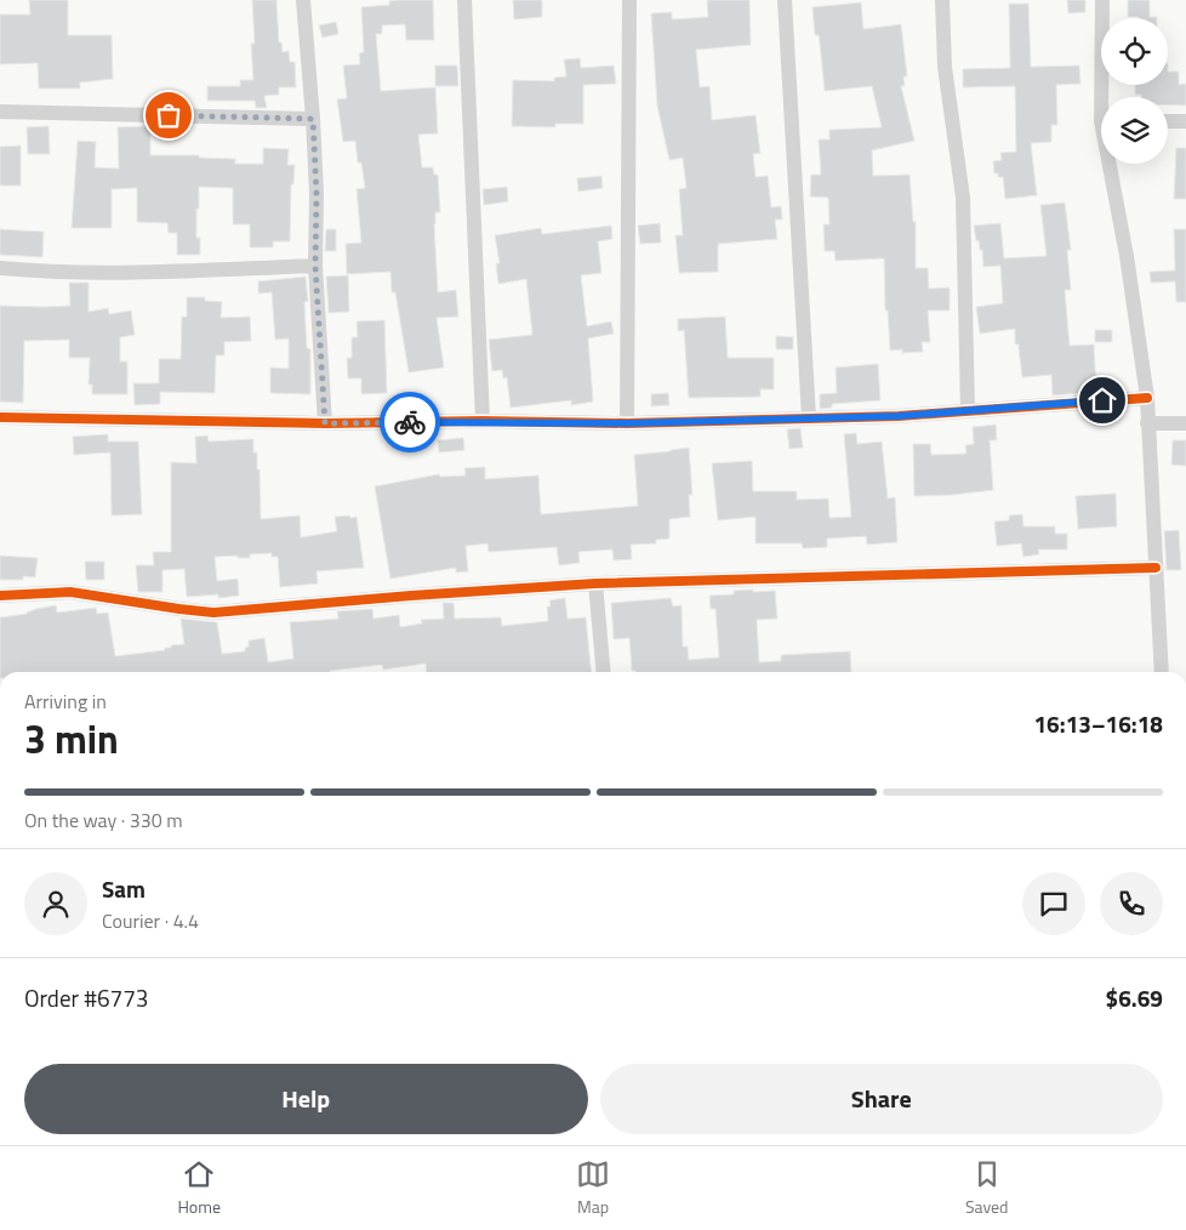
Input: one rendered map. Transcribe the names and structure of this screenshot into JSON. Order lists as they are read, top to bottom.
{
  "page": {
    "heading": ["3 min", "Arriving in", "16:13–16:18"],
    "panel": [
      "Sam",
      "Courier · 4.4",
      "Order #6773",
      "$6.69"
    ],
    "bar": "On the way · 330 m",
    "buttons": ["Help", "Share"],
    "tabs": ["Home", "Map", "Saved"]
  }
}
